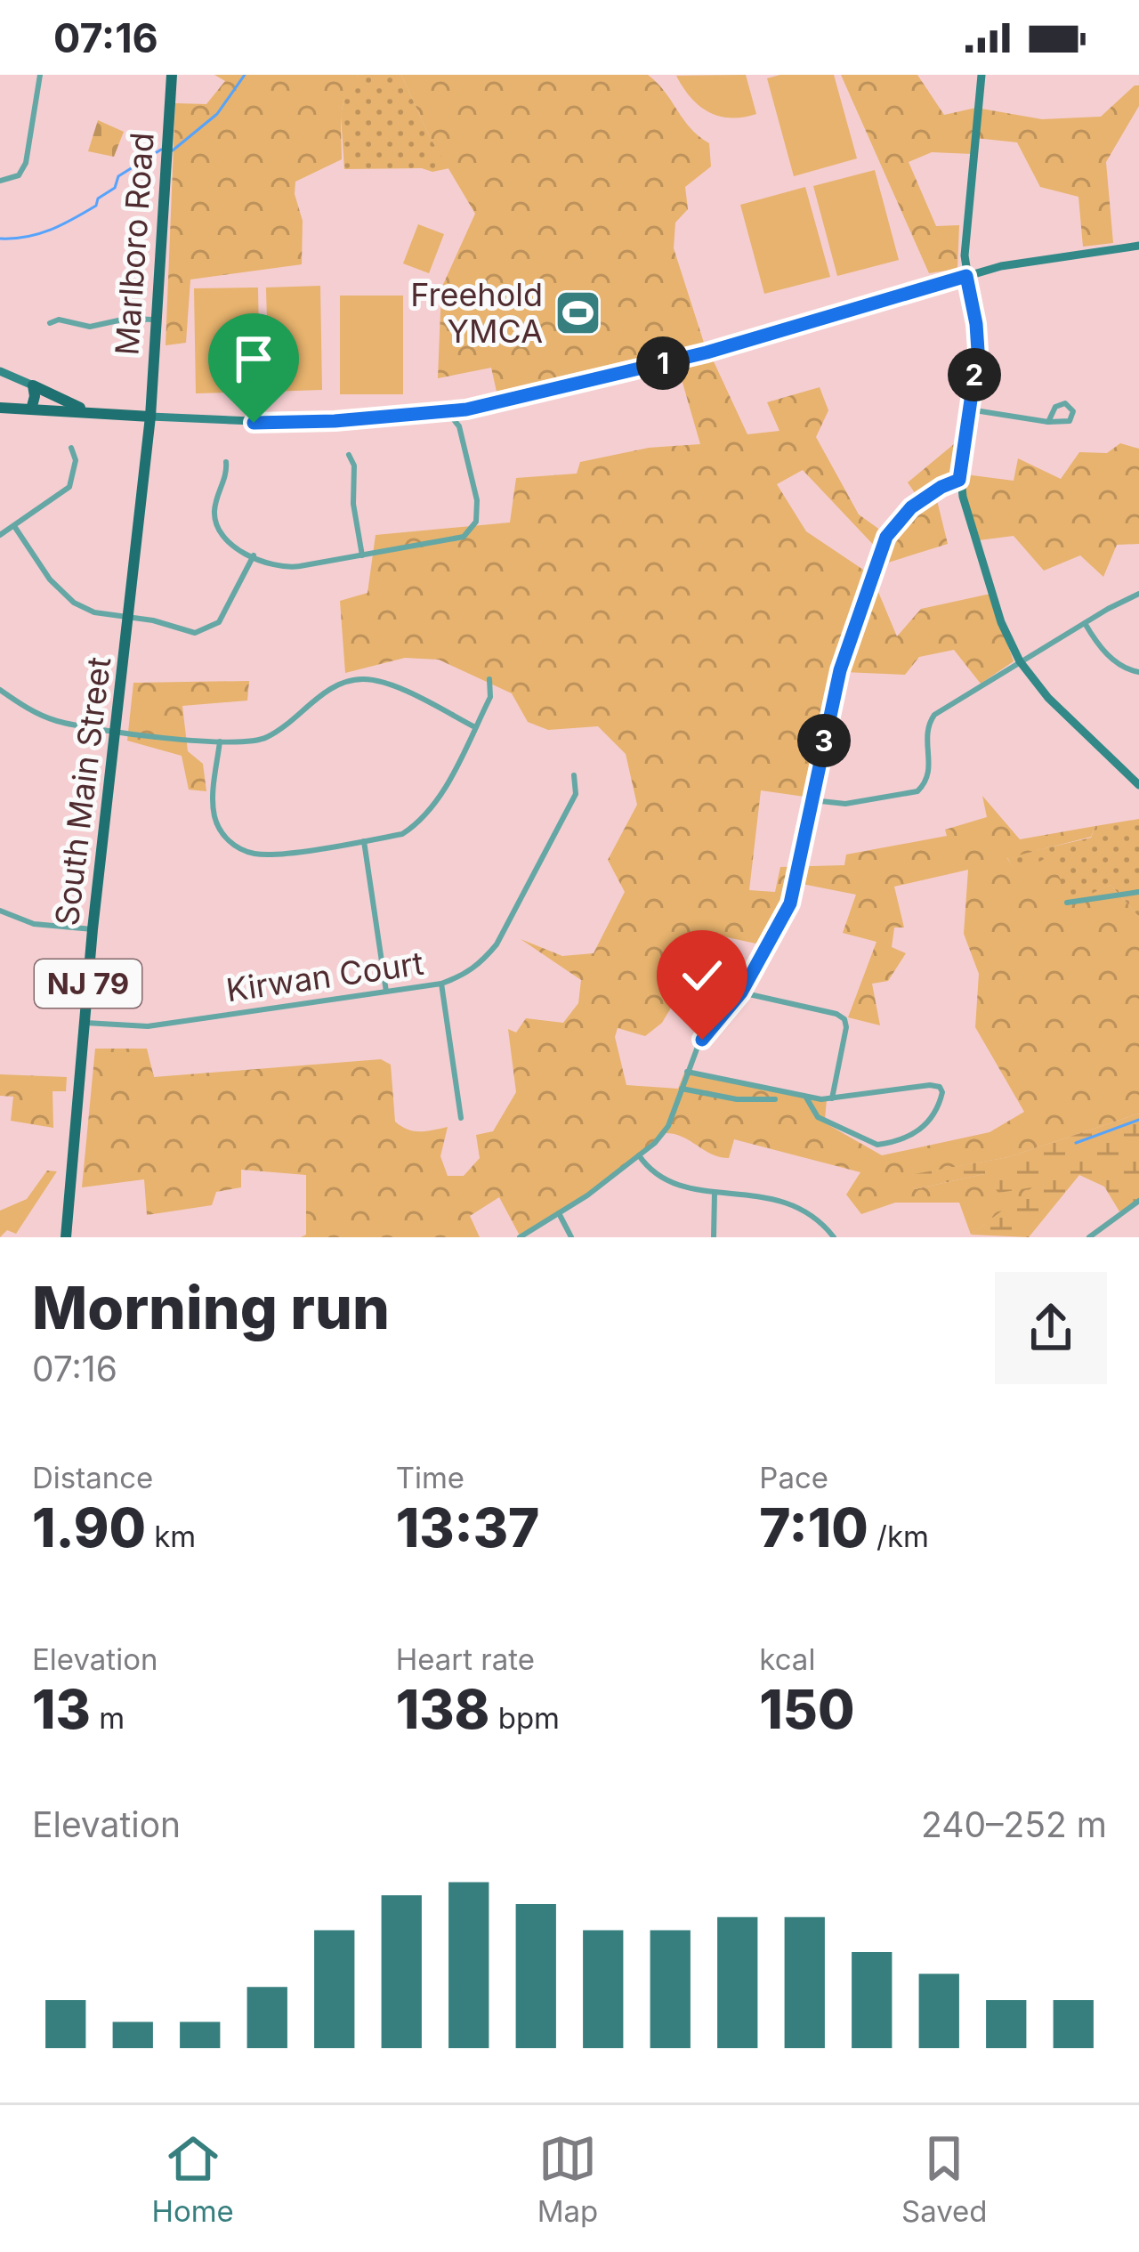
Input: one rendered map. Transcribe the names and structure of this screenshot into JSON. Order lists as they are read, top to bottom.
{
  "streets": {
    "main road": ["Marlboro Road", "South Main Street", "NJ 79"],
    "street": ["Kirwan Court"]
  },
  "crossings": [
    ["Marlboro Road", "South Main Street"],
    ["South Main Street", "Kirwan Court"]
  ],
  "places": {
    "sports": ["Freehold YMCA"]
  },
  "page": {
    "status": "07:16",
    "pins": ["1", "2", "3"],
    "heading": ["Morning run", "07:16"],
    "stats": [
      ["Distance", "1.90 km"],
      ["Time", "13:37"],
      ["Pace", "7:10 /km"],
      ["Elevation", "13 m"],
      ["Heart rate", "138 bpm"],
      ["kcal", "150"]
    ],
    "chart": ["Elevation", "240–252 m"],
    "tabs": ["Home", "Map", "Saved"]
  }
}
